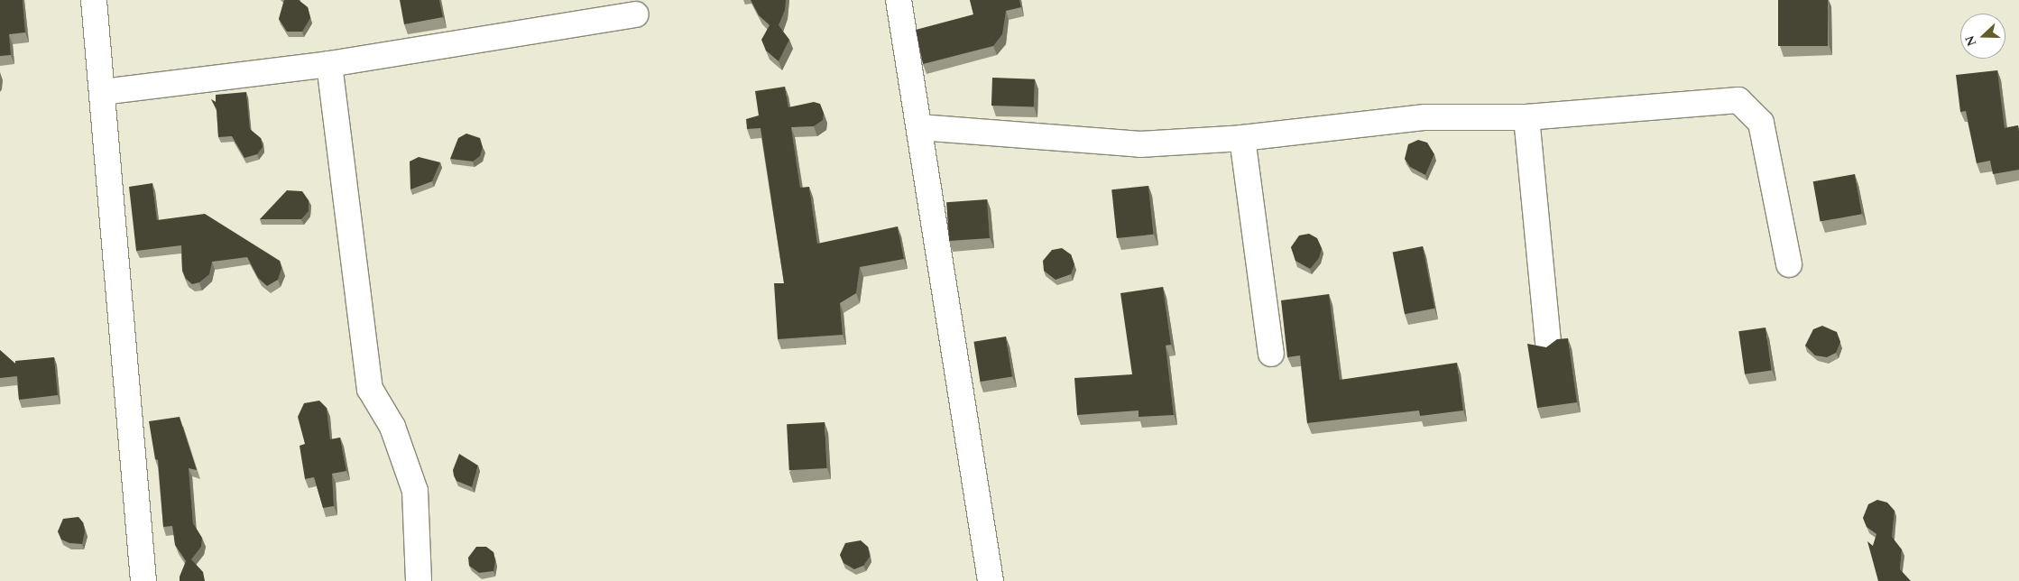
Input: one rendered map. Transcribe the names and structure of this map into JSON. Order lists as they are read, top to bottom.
{
  "north": "left"
}
